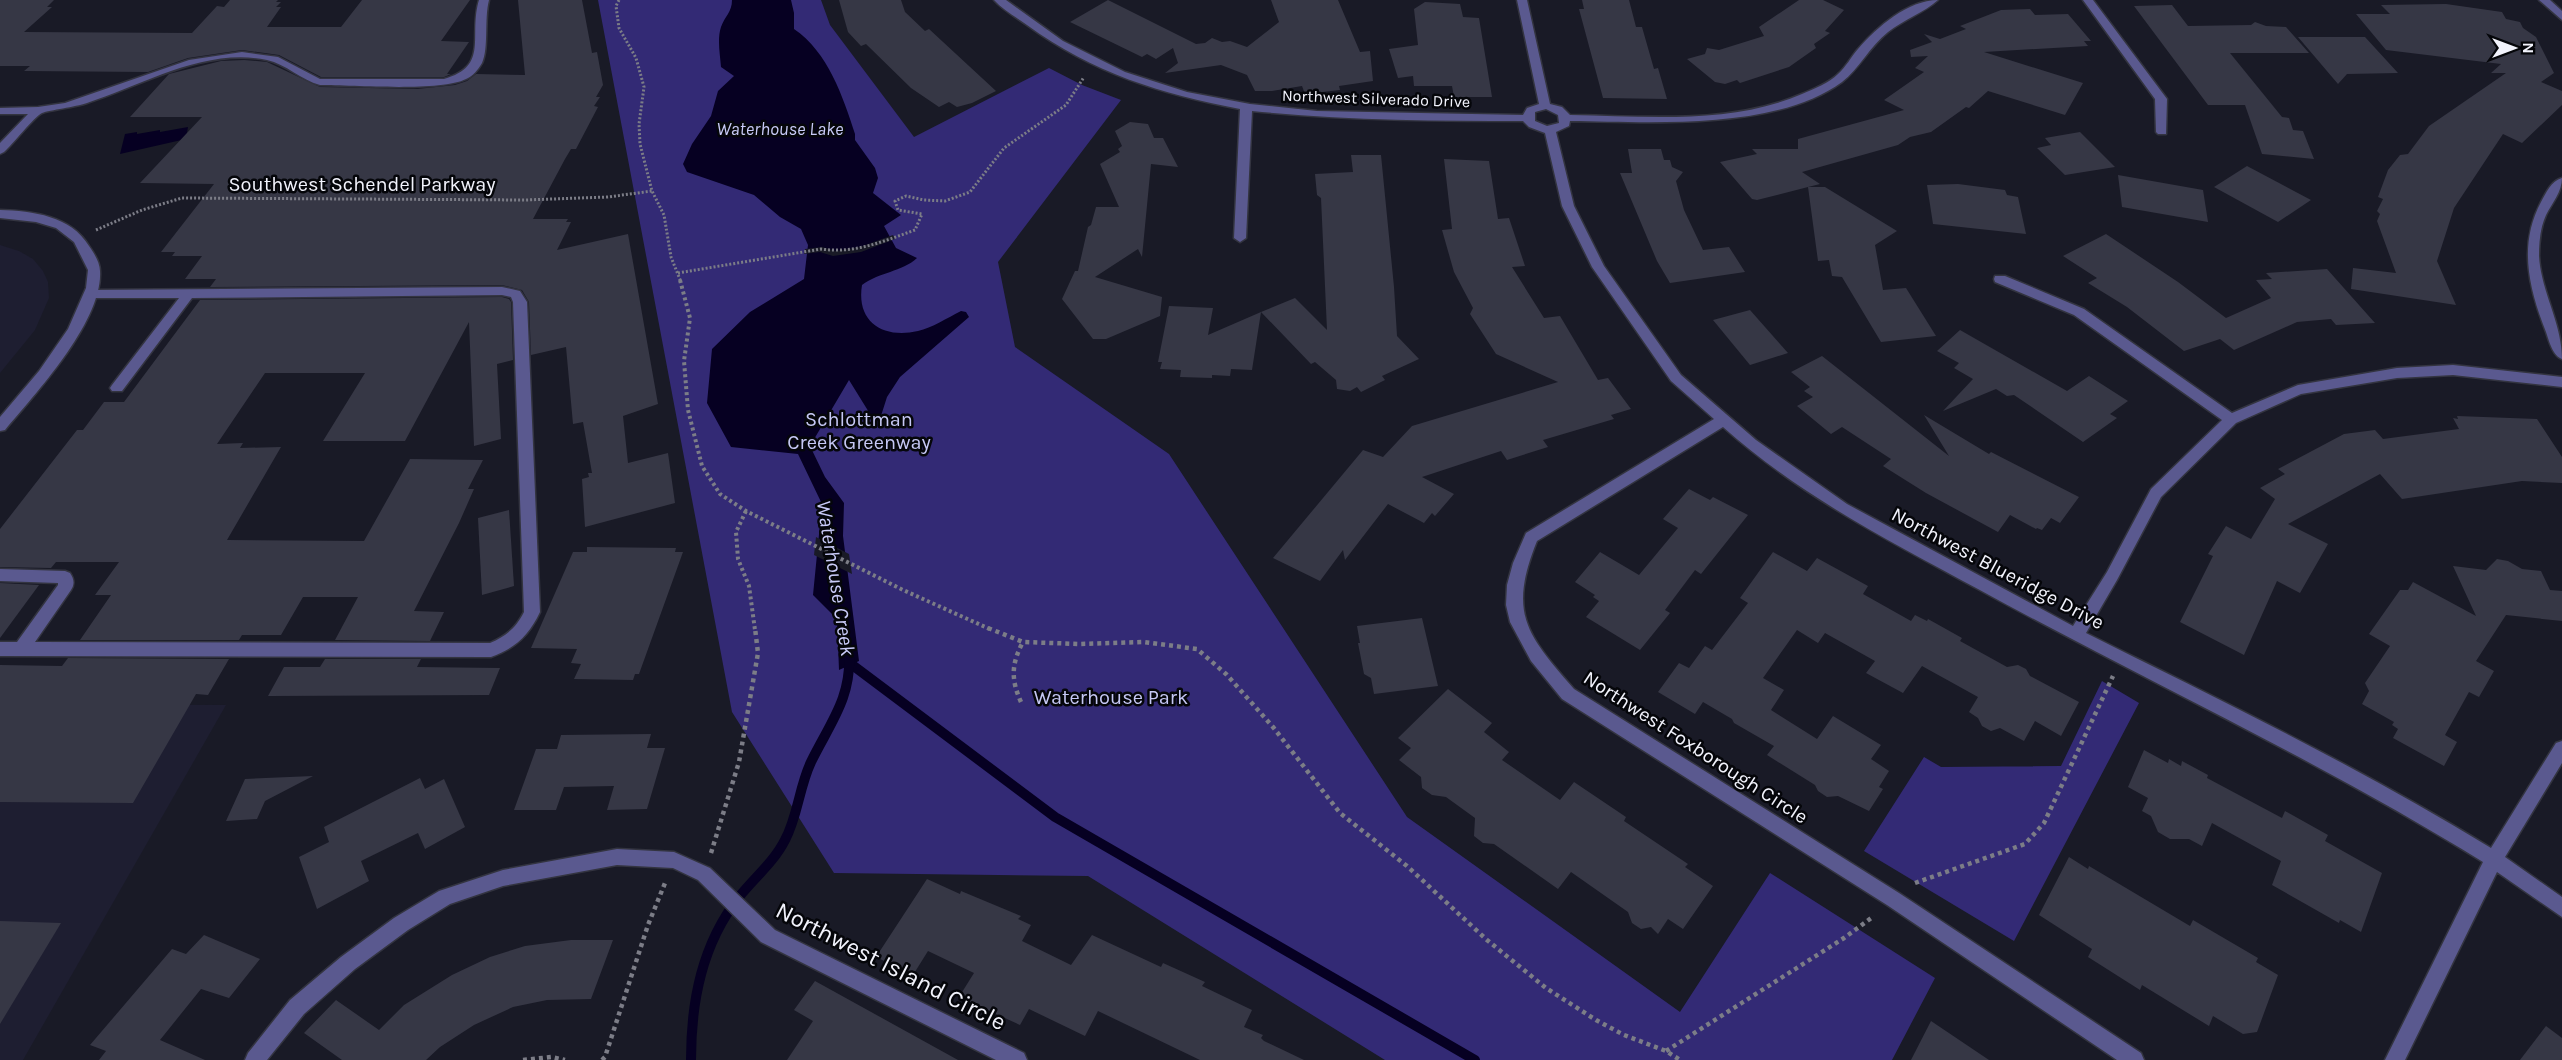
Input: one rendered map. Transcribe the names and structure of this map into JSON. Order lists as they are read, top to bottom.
{
  "streets": {
    "street": [
      "Northwest Silverado Drive",
      "Northwest Blueridge Drive",
      "Northwest Foxborough Circle",
      "Northwest Island Circle"
    ],
    "path": ["Southwest Schendel Parkway"]
  },
  "crossings": [
    ["Northwest Blueridge Drive", "Northwest Foxborough Circle"]
  ],
  "water": ["Waterhouse Lake", "Waterhouse Creek"],
  "parks": ["Schlottman Creek Greenway", "Waterhouse Park"],
  "north": "right"
}
